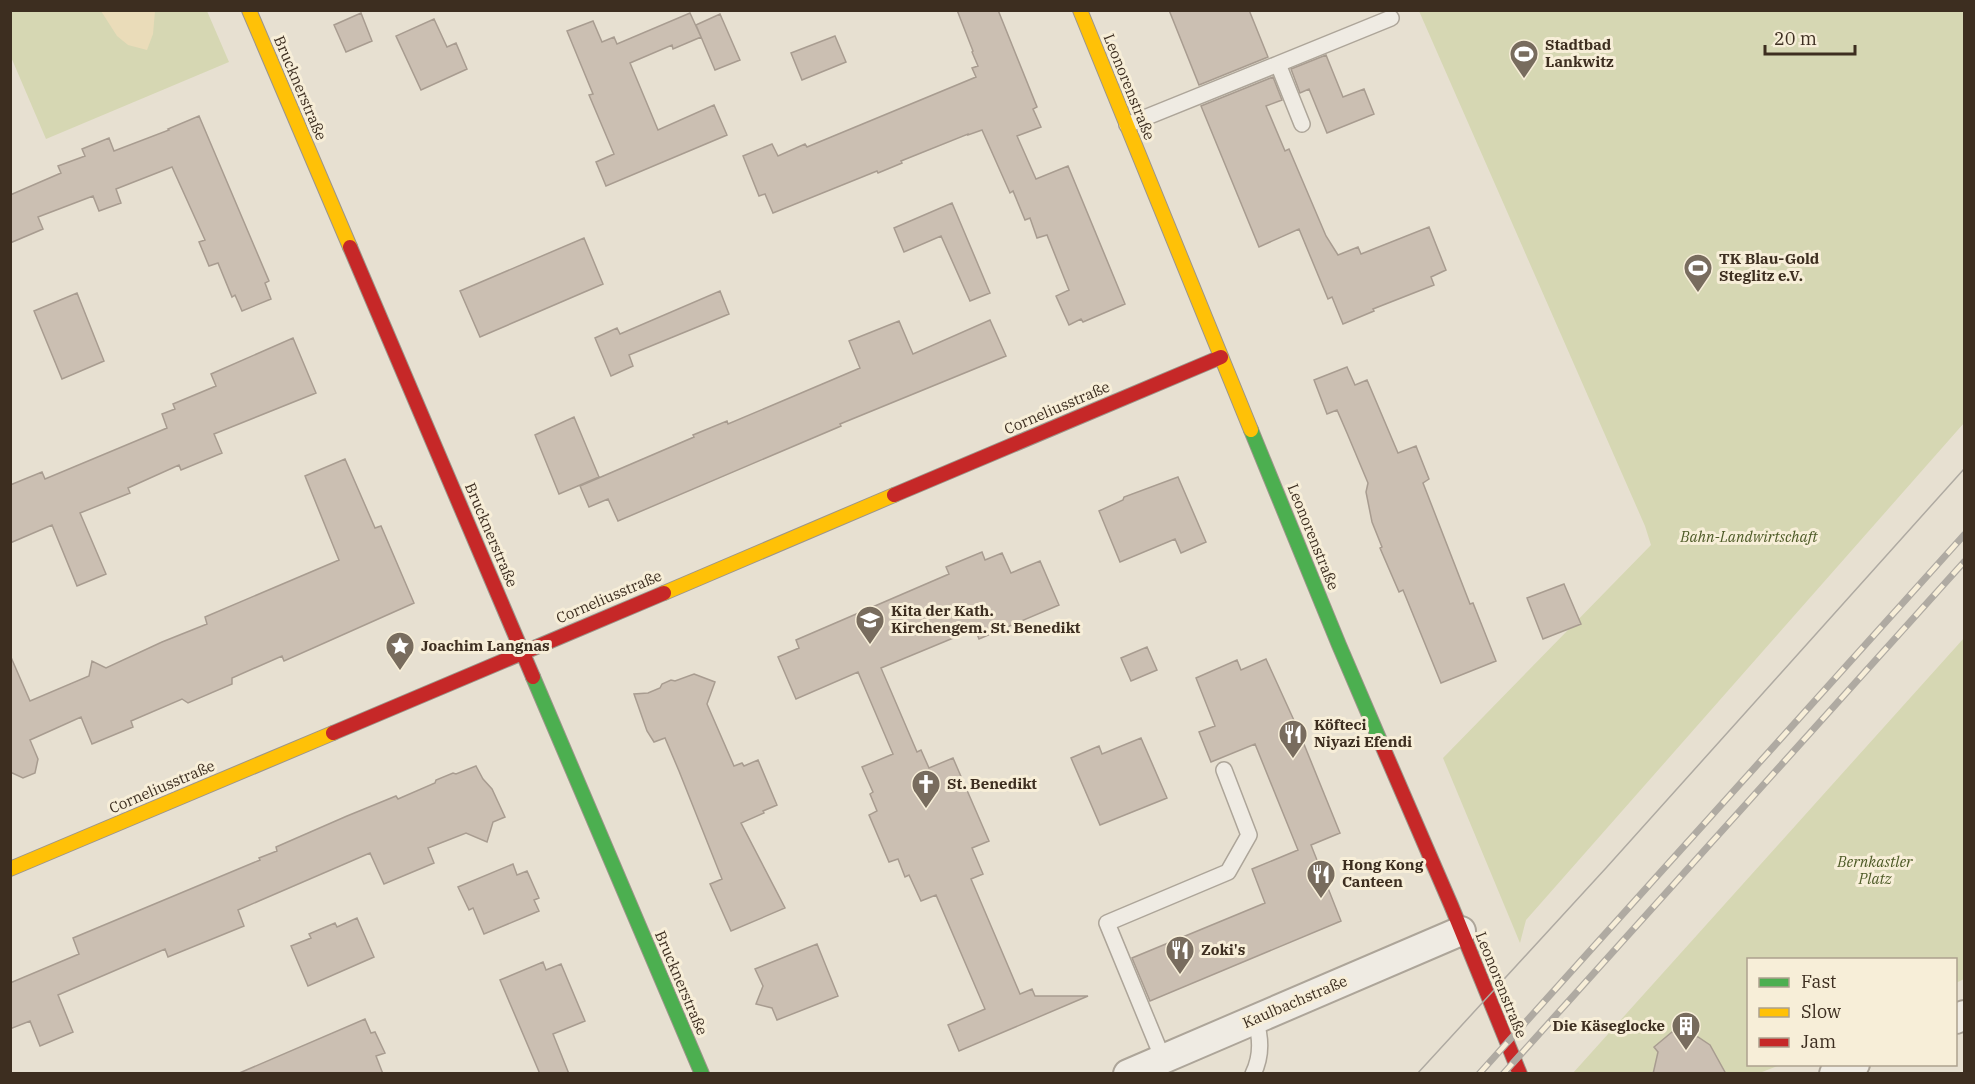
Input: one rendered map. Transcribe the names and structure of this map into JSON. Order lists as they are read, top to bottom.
{
  "streets": {
    "street": [
      "Leonorenstraße",
      "Brucknerstraße",
      "Corneliusstraße",
      "Kaulbachstraße"
    ]
  },
  "crossings": [
    ["Leonorenstraße", "Corneliusstraße"],
    ["Leonorenstraße", "Kaulbachstraße"],
    ["Brucknerstraße", "Corneliusstraße"]
  ],
  "parks": ["Bahn-Landwirtschaft", "Bernkastler Platz"],
  "places": {
    "sports": ["Stadtbad Lankwitz", "TK Blau-Gold Steglitz e.V."],
    "school or university": ["Kita der Kath. Kirchengem. St. Benedikt"],
    "place": ["Joachim Langnas"],
    "restaurant": ["Köfteci Niyazi Efendi", "Hong Kong Canteen", "Zoki's"],
    "church": ["St. Benedikt"],
    "building": ["Die Käseglocke"]
  },
  "legend": ["Fast", "Slow", "Jam"],
  "scale_bar": "20 m"
}
